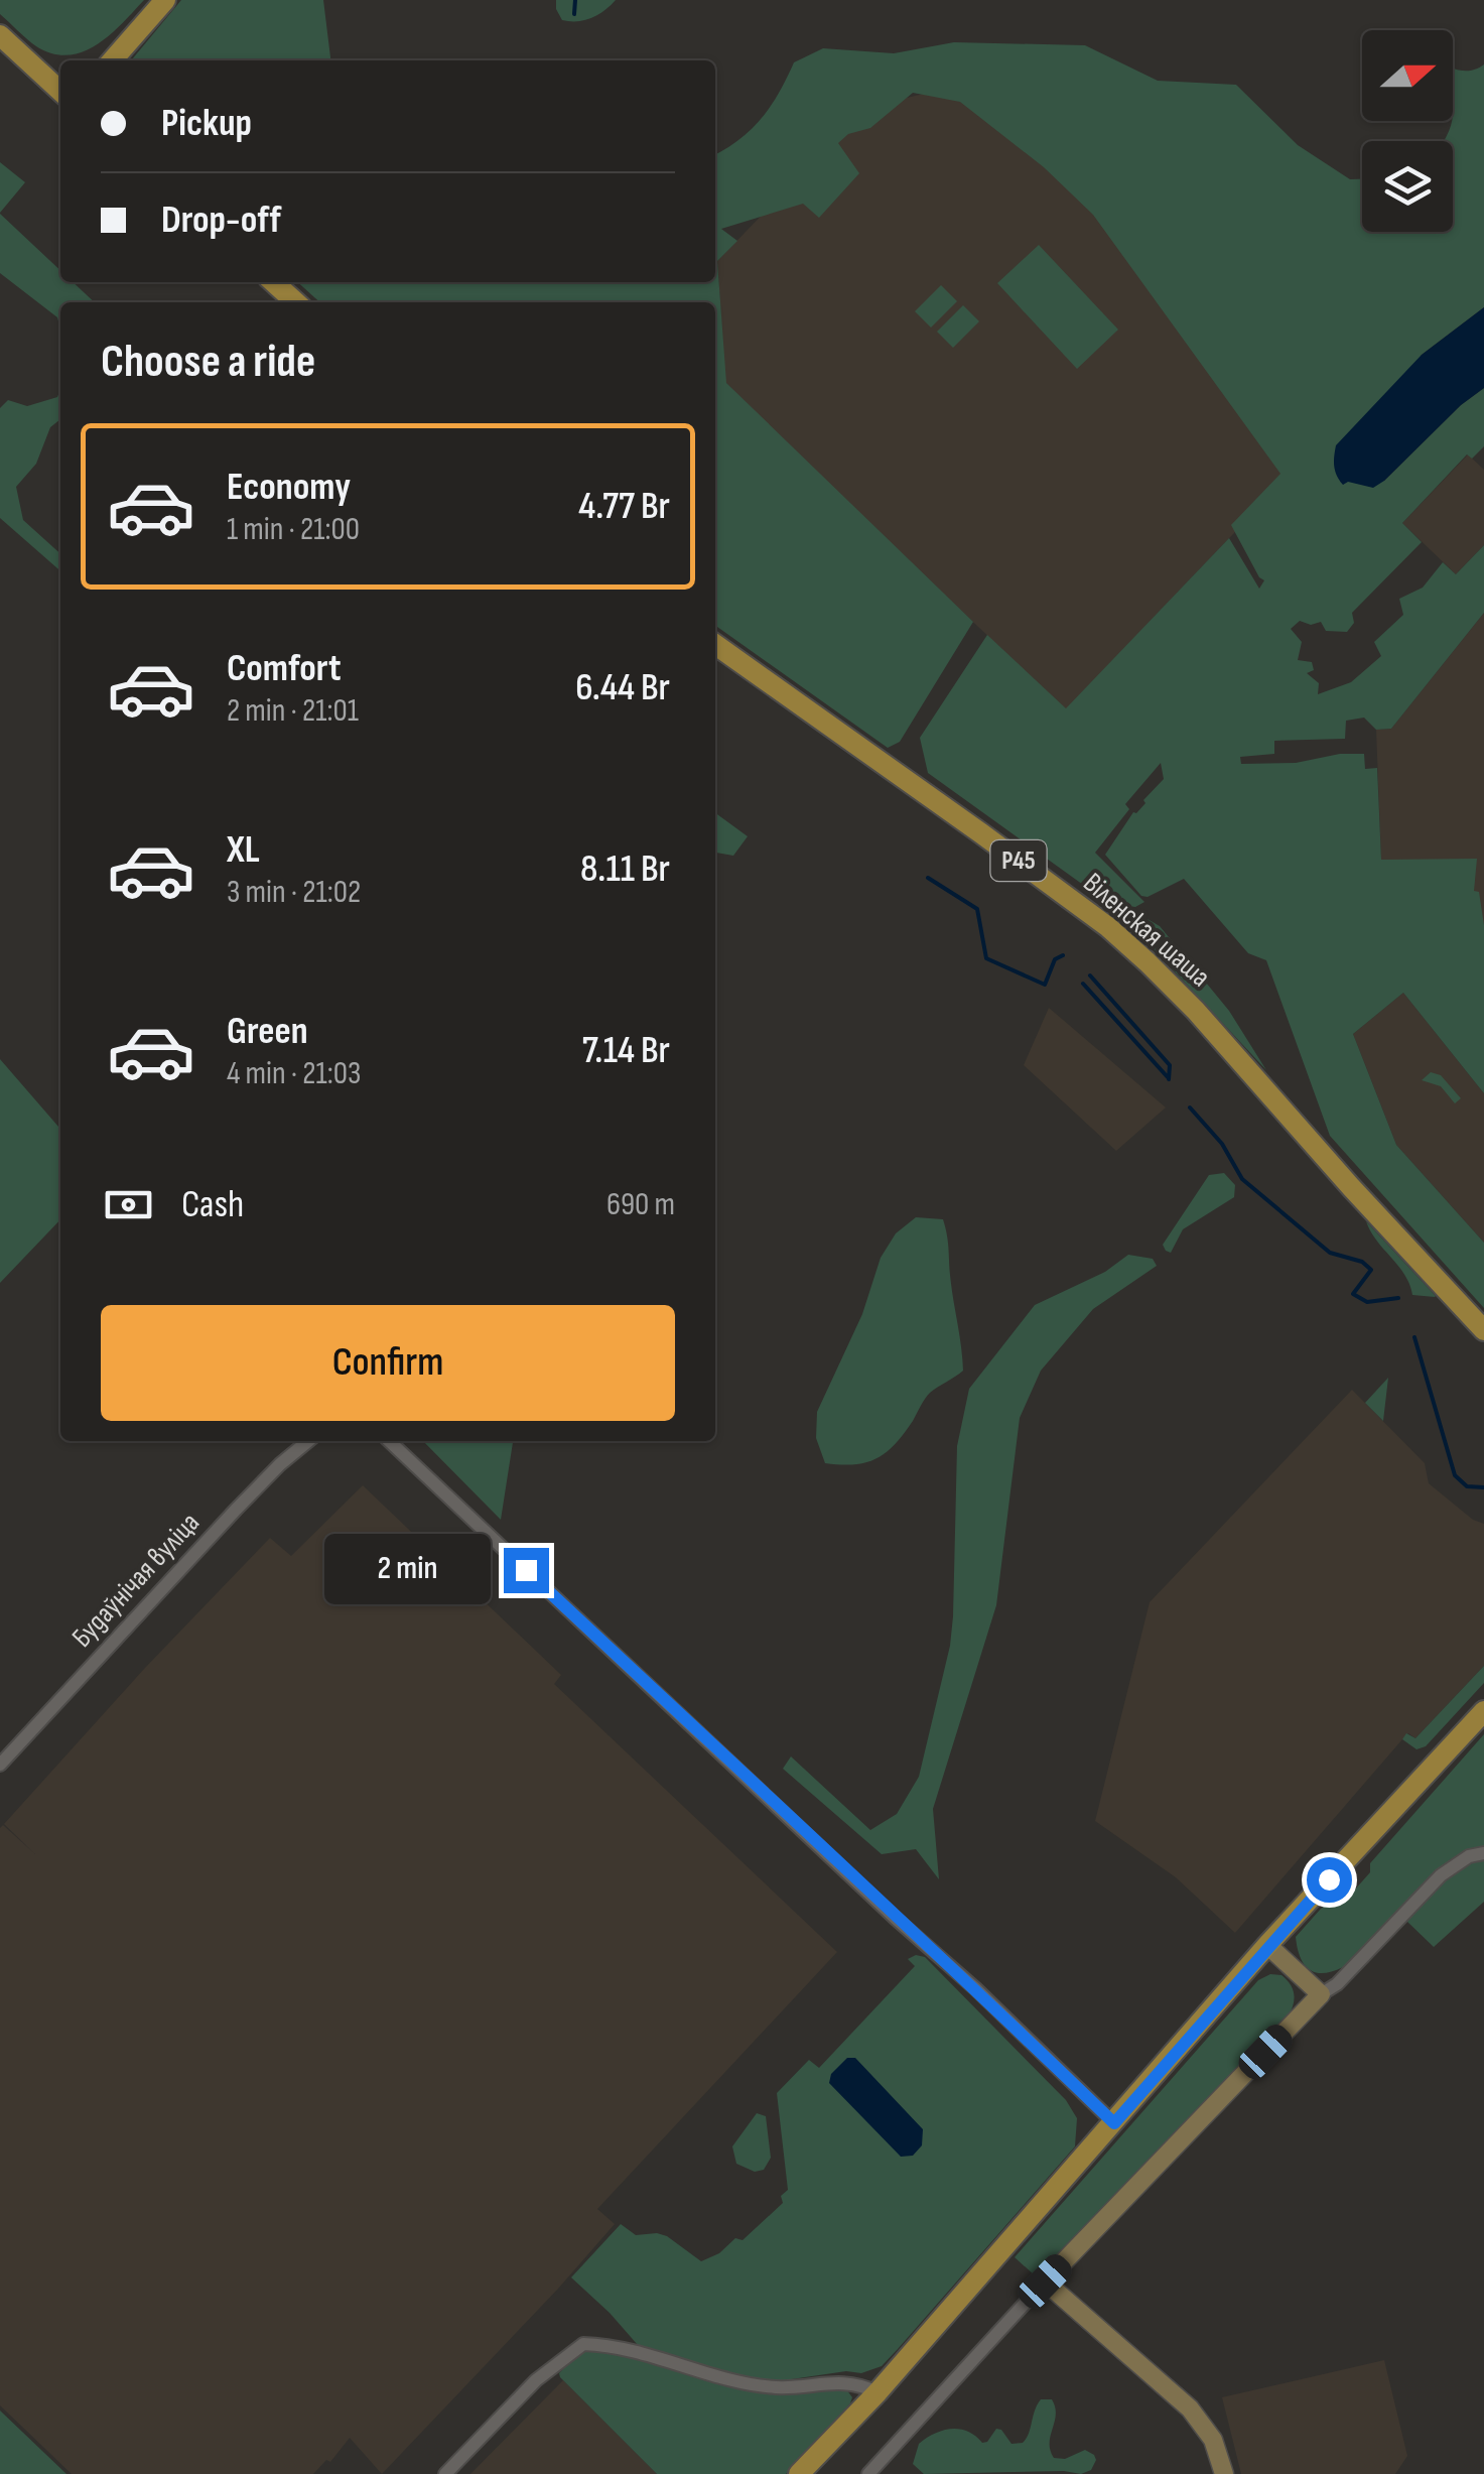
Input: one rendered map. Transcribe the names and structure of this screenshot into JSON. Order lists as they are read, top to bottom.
{
  "streets": {
    "main road": ["Р45", "Віленская шаша"],
    "street": ["Будаўнічая вуліца"]
  },
  "north": "right",
  "page": {
    "banner": ["Pickup", "Drop-off"],
    "heading": "Choose a ride",
    "list": [
      {
        "name": "Economy",
        "note": "1 min · 21:00",
        "value": "4.77 Br"
      },
      {
        "name": "Comfort",
        "note": "2 min · 21:01",
        "value": "6.44 Br"
      },
      {
        "name": "XL",
        "note": "3 min · 21:02",
        "value": "8.11 Br"
      },
      {
        "name": "Green",
        "note": "4 min · 21:03",
        "value": "7.14 Br"
      }
    ],
    "pay": ["Cash", "690 m"],
    "buttons": "Confirm",
    "bubble": "2 min"
  }
}
